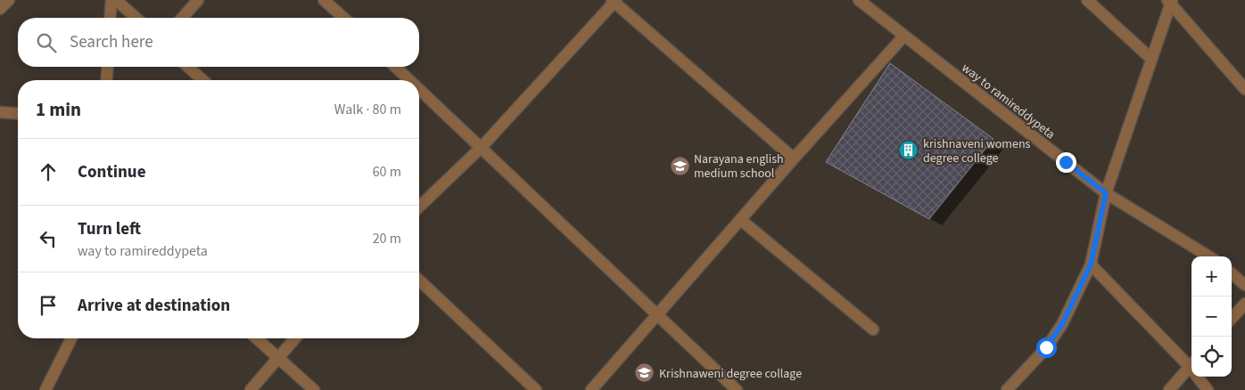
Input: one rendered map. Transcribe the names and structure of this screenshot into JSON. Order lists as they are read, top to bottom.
{
  "streets": {
    "street": ["way to ramireddypeta"]
  },
  "places": {
    "building": ["krishnaveni womens degree college"],
    "school or university": ["Narayana english medium school", "Krishnaweni degree collage"]
  },
  "page": {
    "search": "Search here",
    "heading": ["1 min", "Walk · 80 m"],
    "list": [
      ["Continue", "60 m"],
      ["Turn left", "way to ramireddypeta", "20 m"],
      "Arrive at destination"
    ],
    "map_buttons": ["+", "−"]
  }
}
